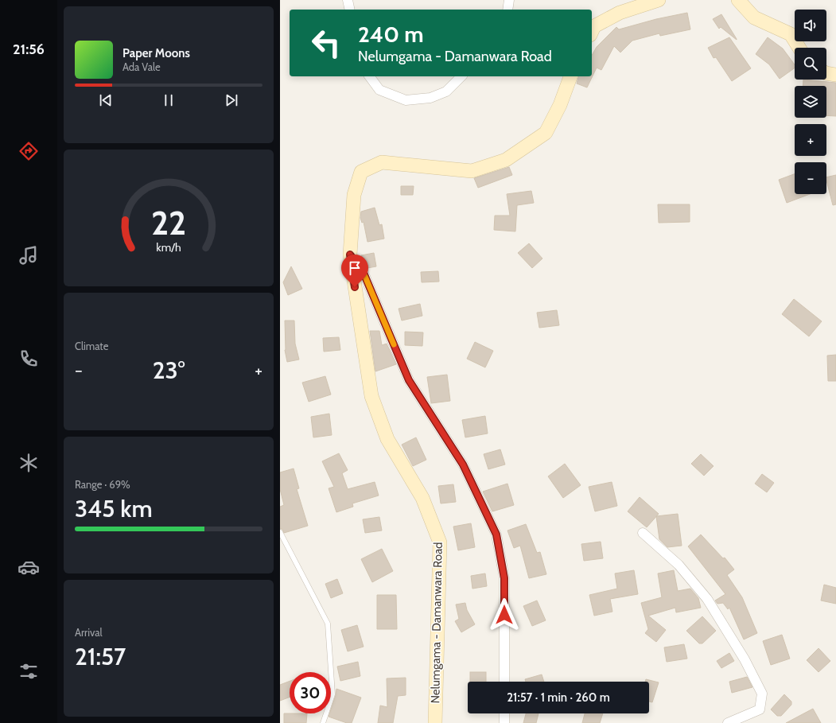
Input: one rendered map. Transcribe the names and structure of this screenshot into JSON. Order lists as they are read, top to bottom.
{
  "streets": {
    "street": ["Nelumgama - Damanwara Road"]
  },
  "page": {
    "tabs": "21:56",
    "map_buttons": ["+", "−"],
    "turn": ["240 m", "Nelumgama - Damanwara Road"],
    "song": ["Paper Moons", "Ada Vale"],
    "tile": [
      "Climate",
      ["Range · 69%", "345 km"],
      ["Arrival", "21:57"]
    ],
    "heat": ["−", "23°", "+"],
    "limit": "30",
    "trip": "21:57 · 1 min · 260 m",
    "gauge": ["22", "km/h"]
  }
}
